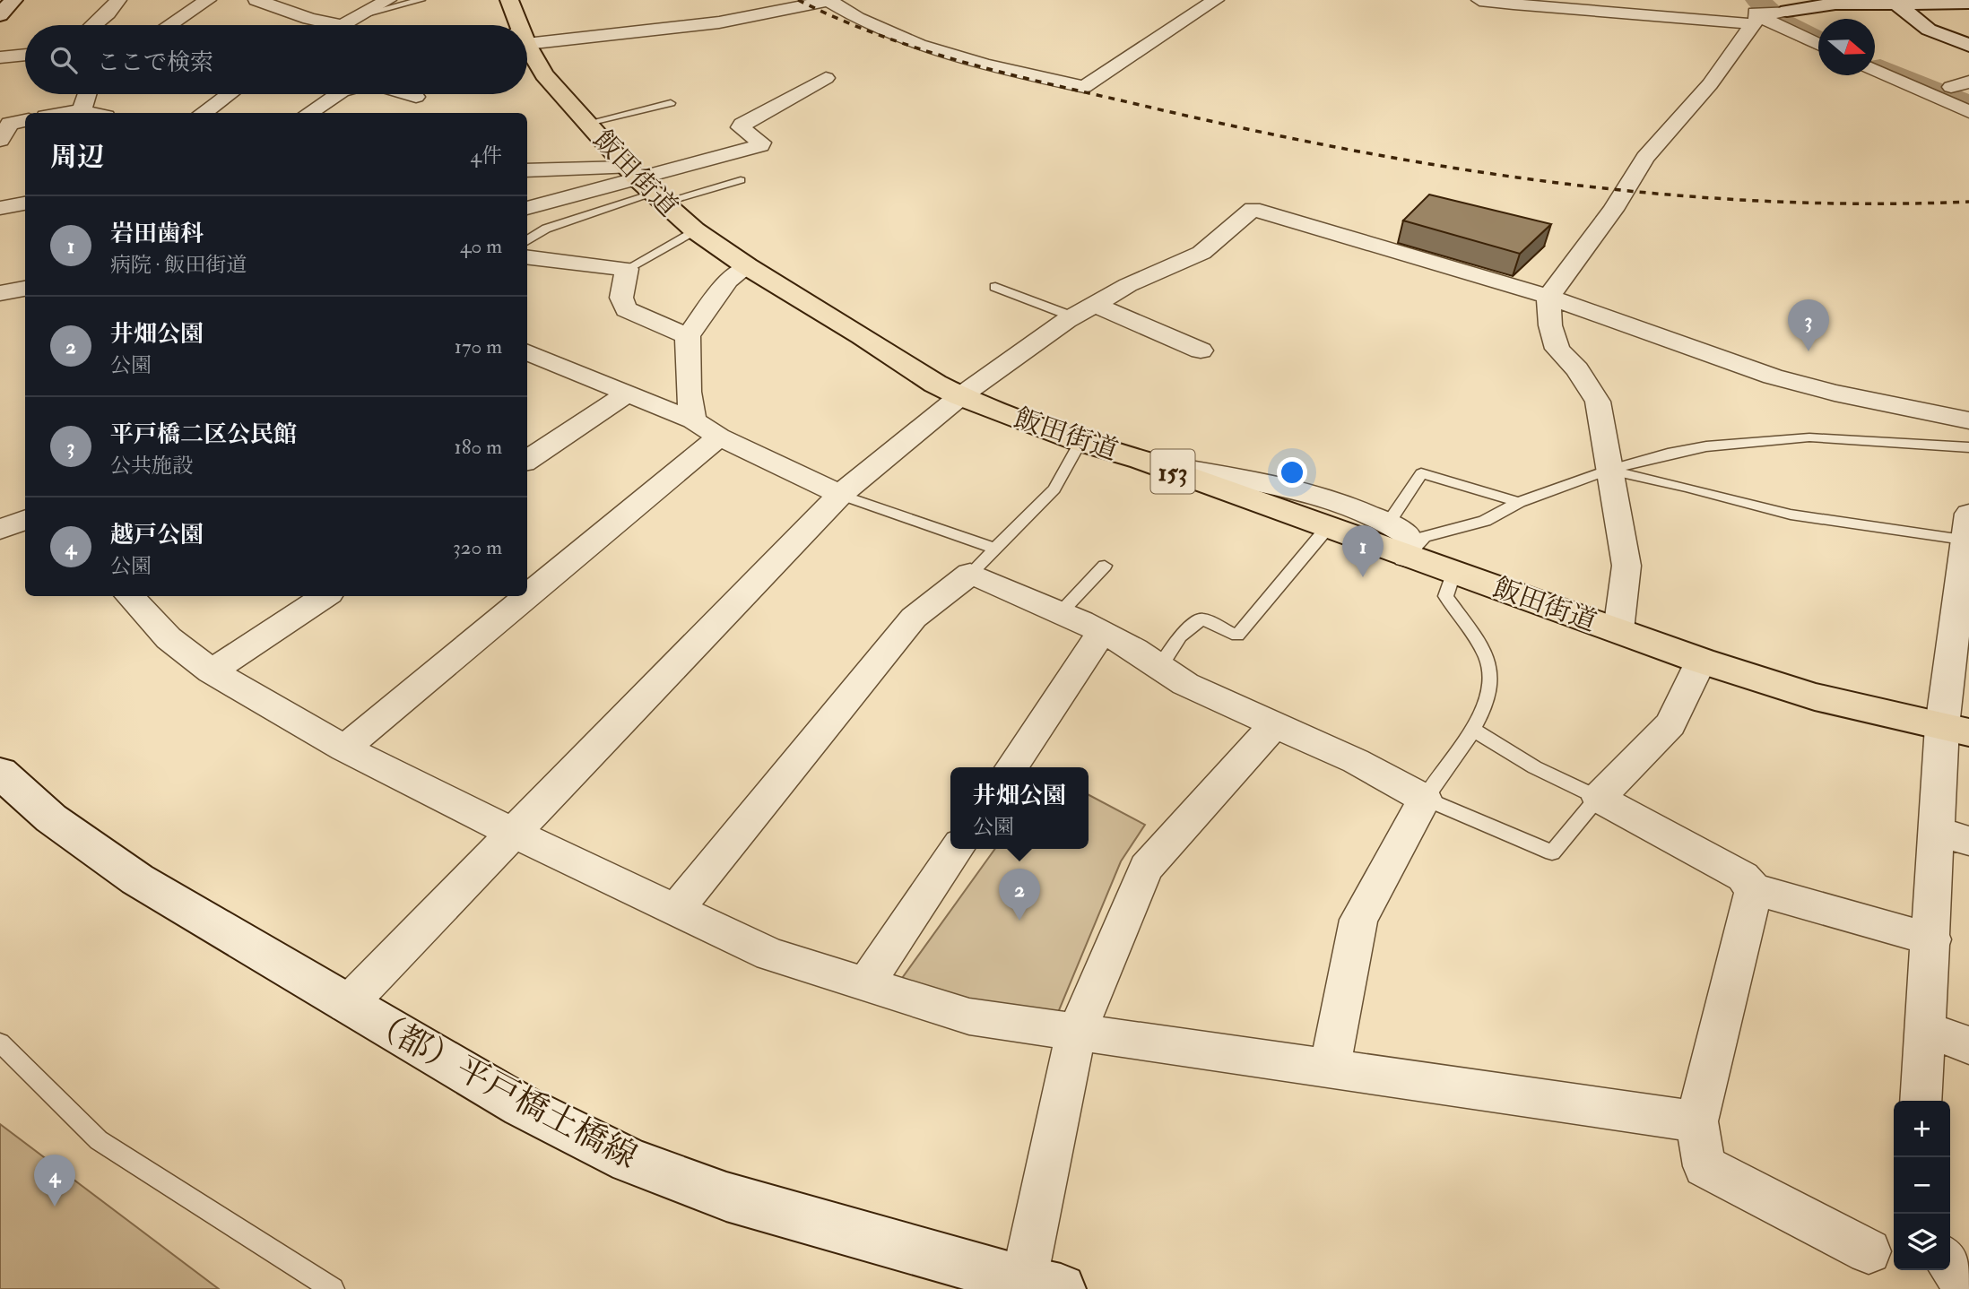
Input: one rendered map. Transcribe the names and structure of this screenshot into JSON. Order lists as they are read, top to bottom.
{
  "streets": {
    "highway": ["飯田街道", "153"],
    "street": ["（都）平戸橋土橋線"]
  },
  "north": "right",
  "page": {
    "search": "ここで検索",
    "heading": ["周辺", "4件"],
    "list": [
      {
        "mark": "1",
        "name": "岩田歯科",
        "note": "病院 · 飯田街道",
        "value": "40 m"
      },
      {
        "mark": "2",
        "name": "井畑公園",
        "note": "公園",
        "value": "170 m"
      },
      {
        "mark": "3",
        "name": "平戸橋二区公民館",
        "note": "公共施設",
        "value": "180 m"
      },
      {
        "mark": "4",
        "name": "越戸公園",
        "note": "公園",
        "value": "320 m"
      }
    ],
    "pins": [
      "3",
      "1",
      "2",
      "4"
    ],
    "popup": ["井畑公園", "公園"],
    "map_buttons": ["+", "−"]
  }
}
